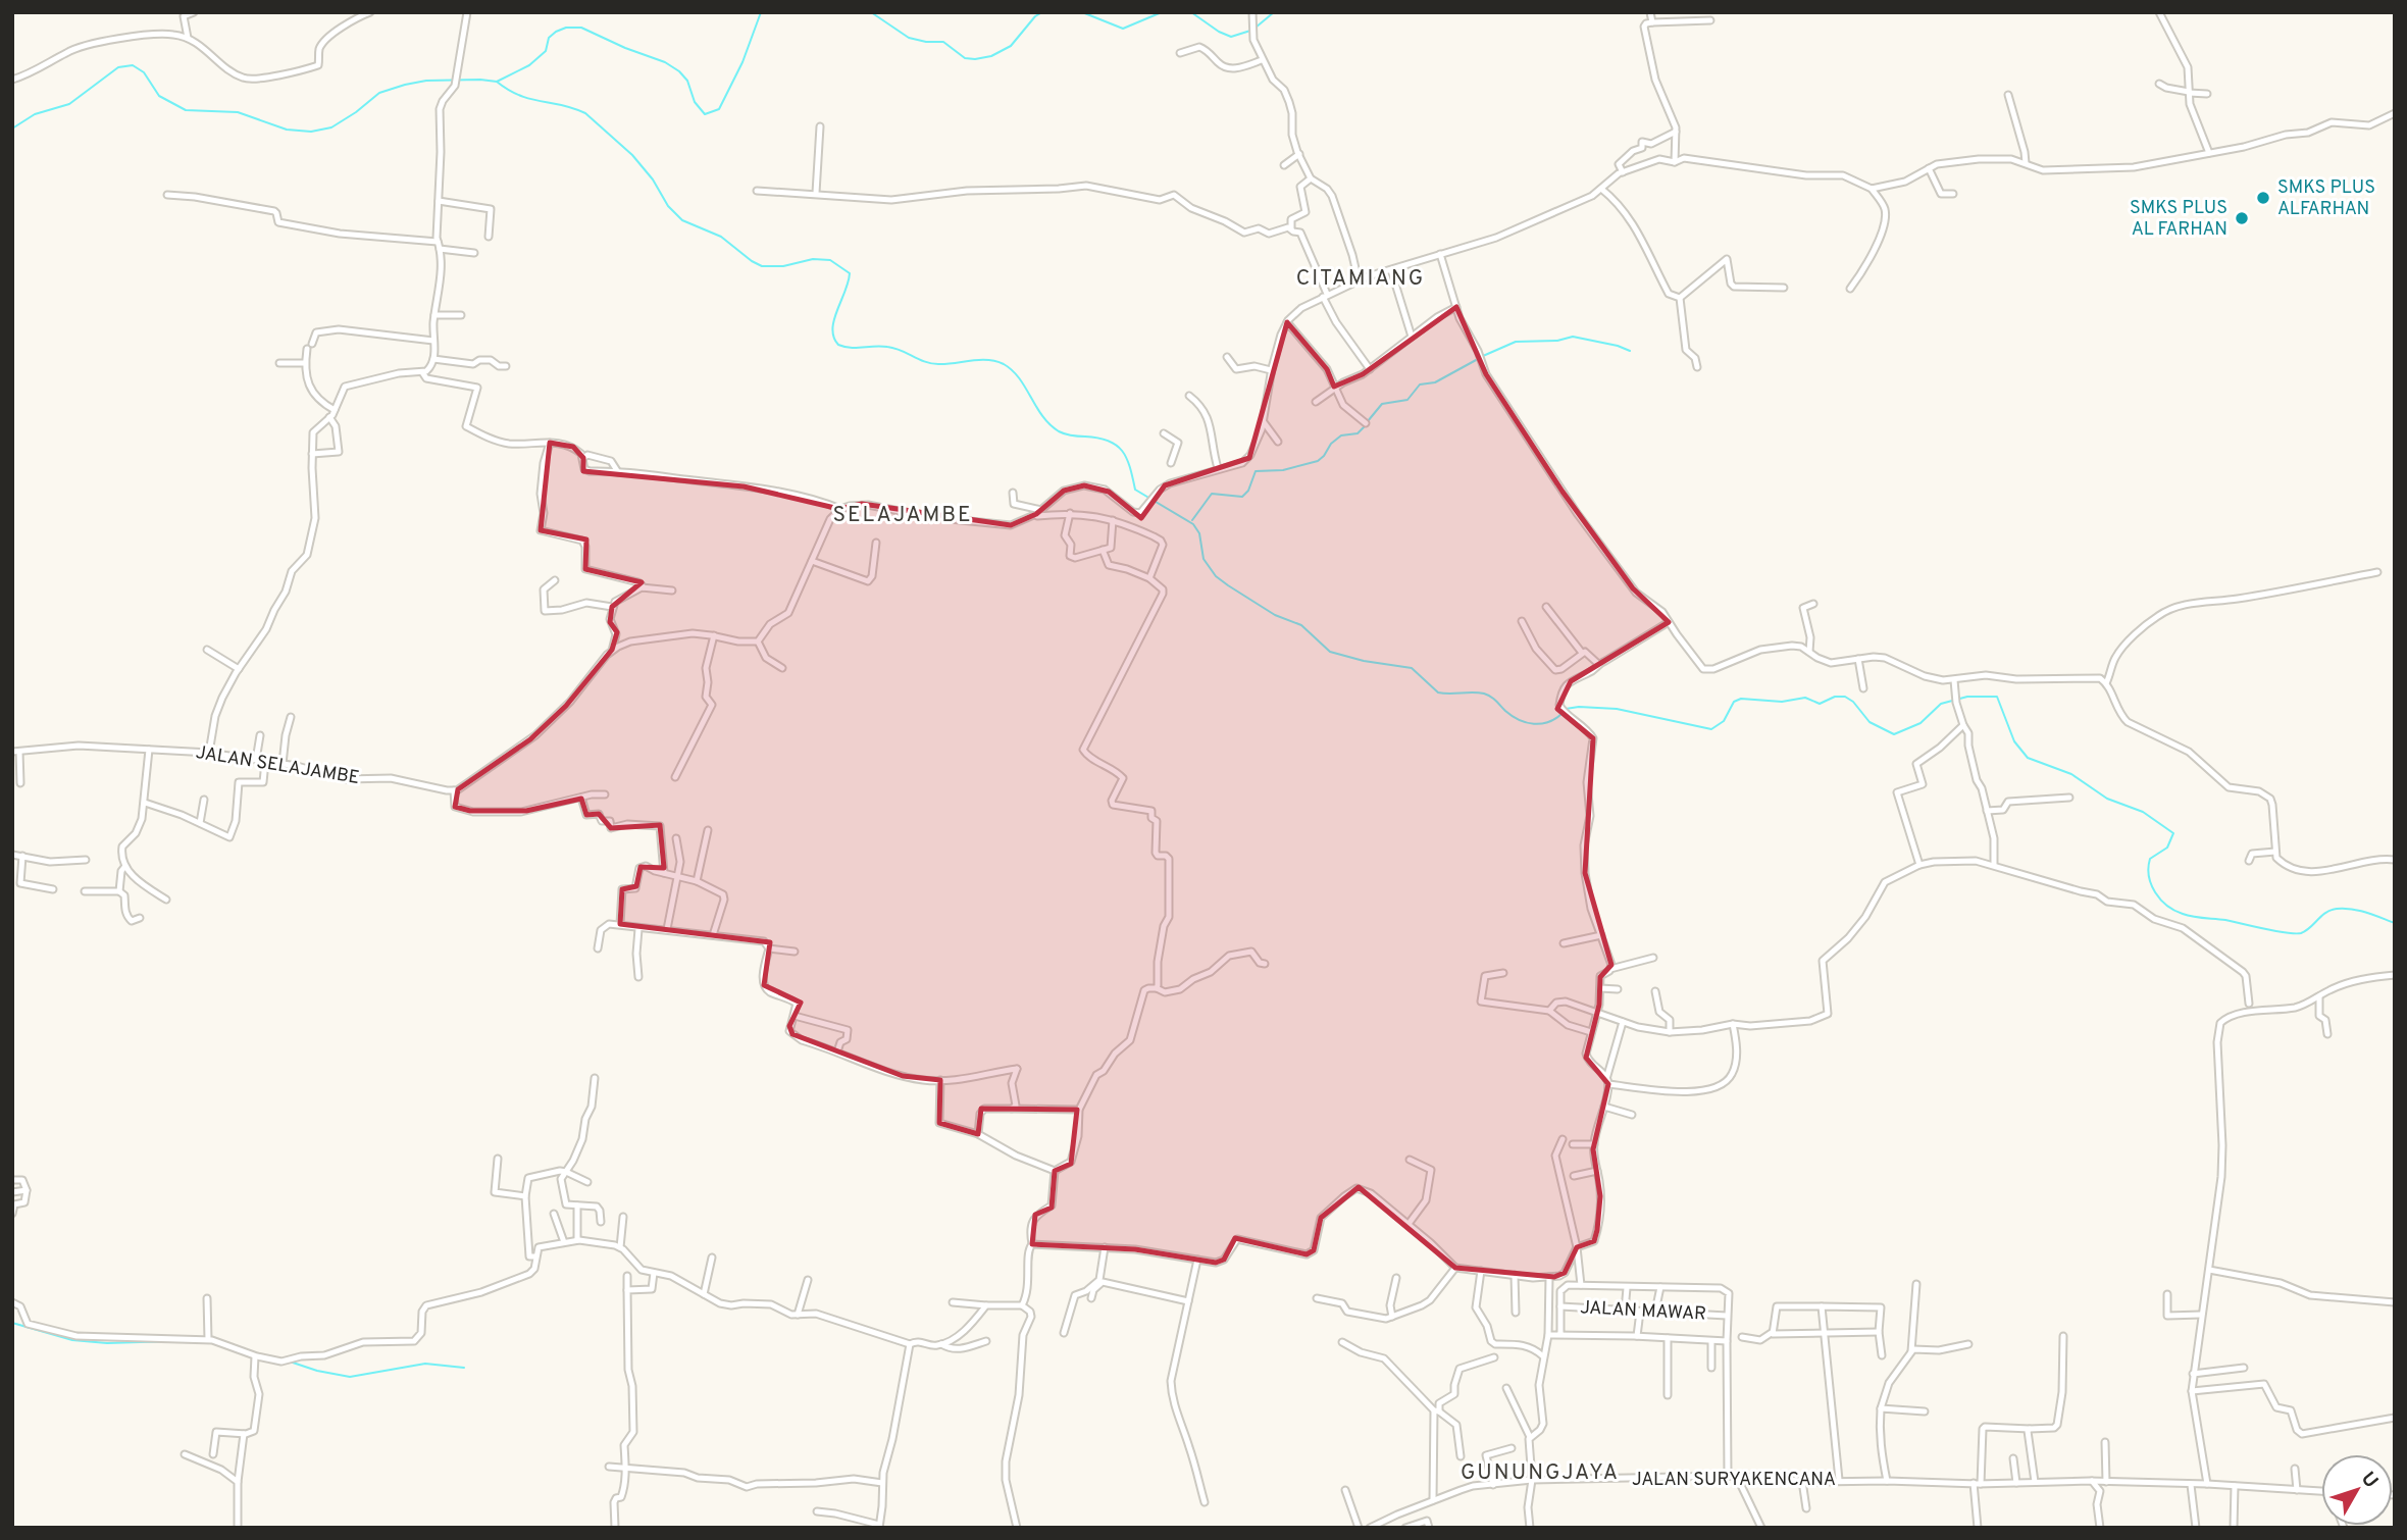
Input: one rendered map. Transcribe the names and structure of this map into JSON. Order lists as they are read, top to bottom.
{
  "streets": {
    "street": ["JALAN SELAJAMBE", "JALAN MAWAR", "JALAN SURYAKENCANA"]
  },
  "districts": ["CITAMIANG", "SELAJAMBE", "GUNUNGJAYA"],
  "places": ["SMKS PLUS ALFARHAN", "SMKS PLUS AL FARHAN"],
  "north": "top right"
}
